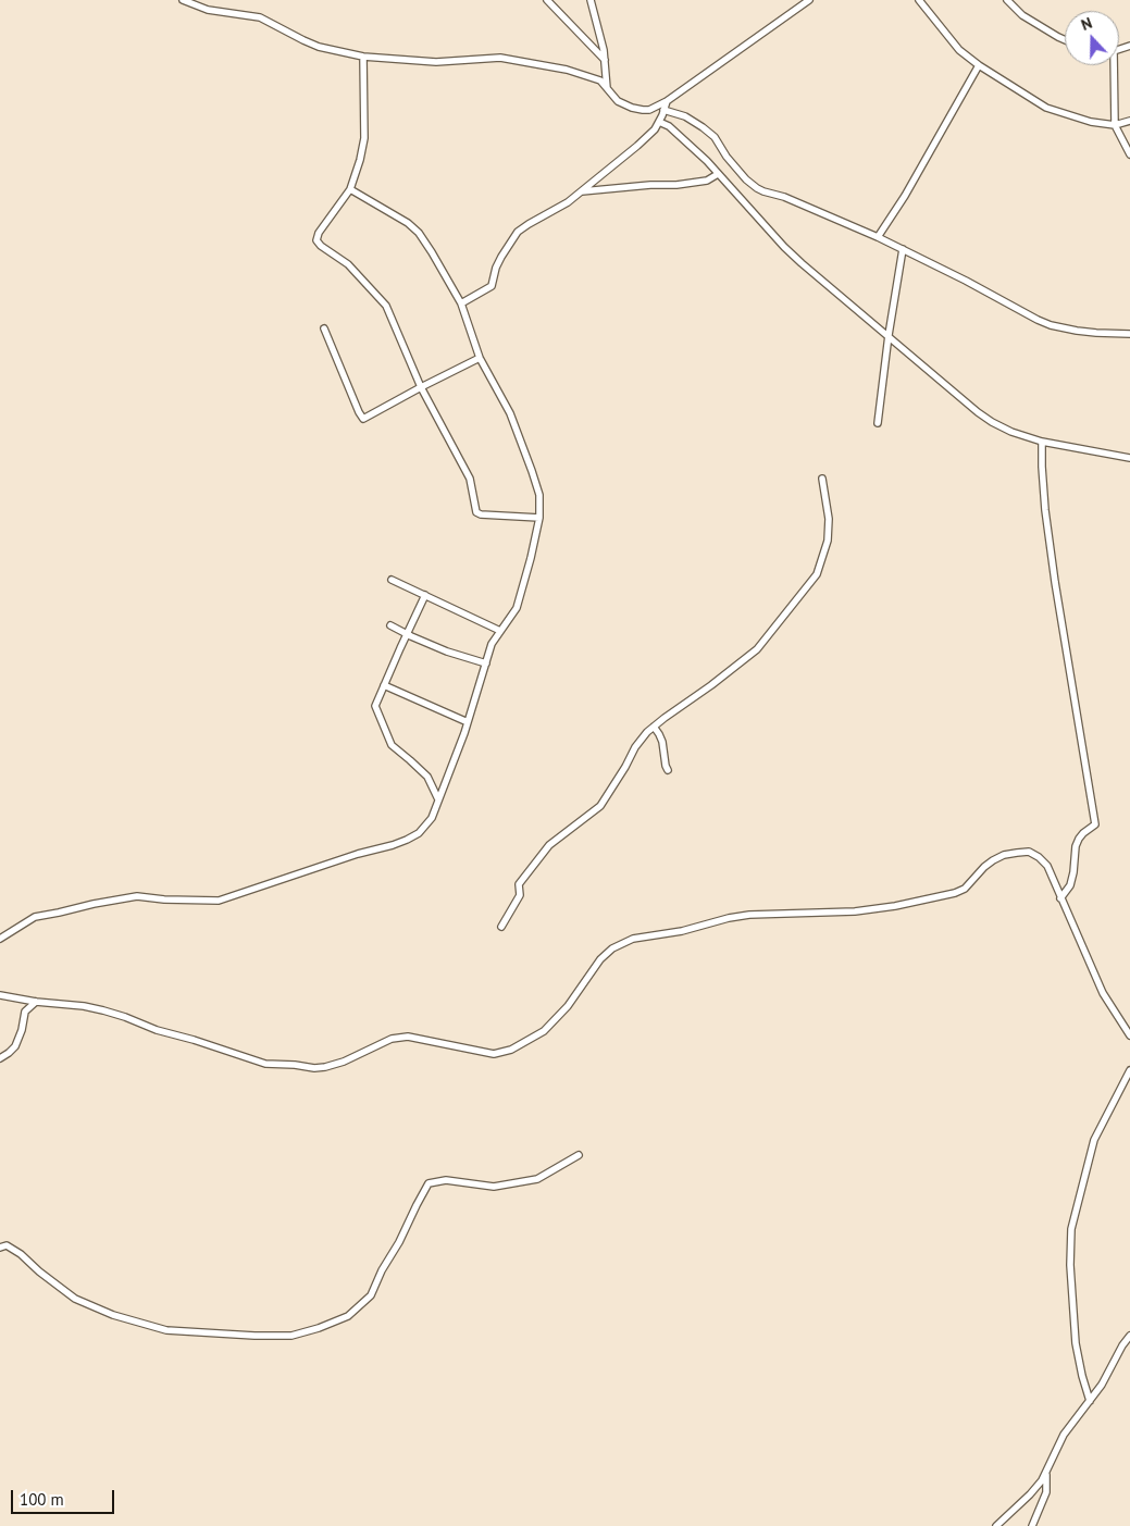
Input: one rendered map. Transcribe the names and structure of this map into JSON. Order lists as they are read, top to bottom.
{
  "scale_bar": "100 m",
  "north": "top"
}
